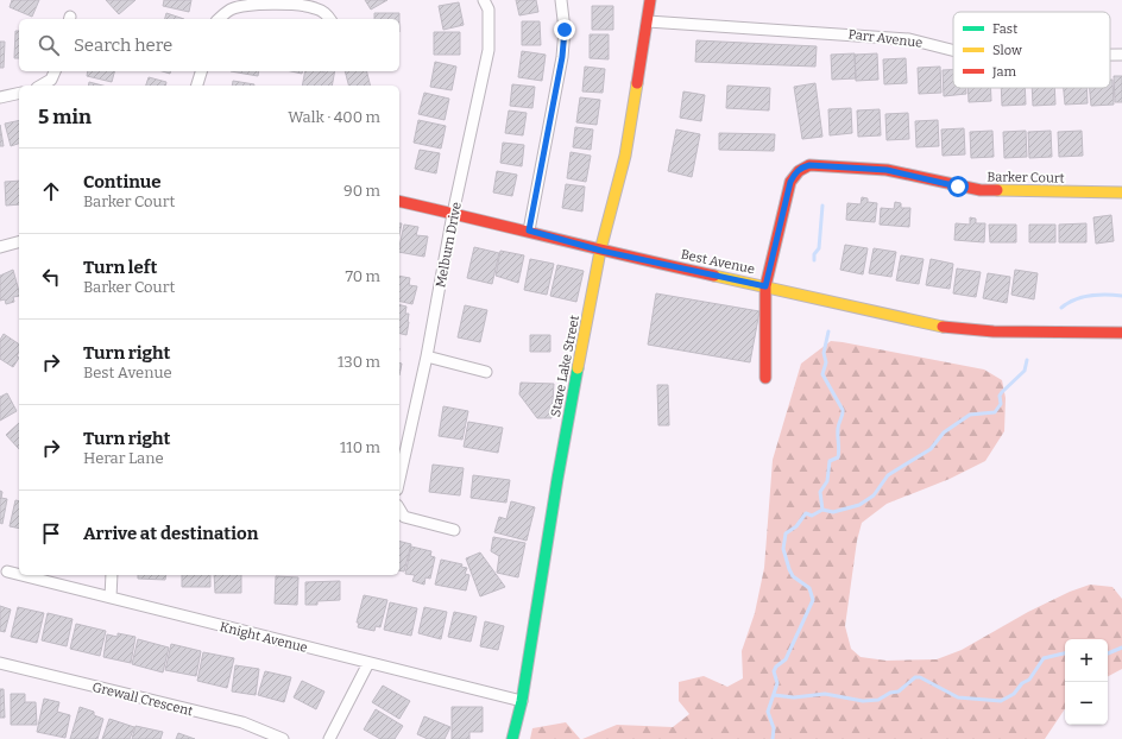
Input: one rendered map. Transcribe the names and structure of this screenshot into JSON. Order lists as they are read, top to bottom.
{
  "streets": {
    "street": [
      "Parr Avenue",
      "Barker Court",
      "Melburn Drive",
      "Best Avenue",
      "Stave Lake Street",
      "Knight Avenue",
      "Grewall Crescent"
    ]
  },
  "crossings": [
    ["Parr Avenue", "Stave Lake Street"],
    ["Barker Court", "Best Avenue"],
    ["Melburn Drive", "Best Avenue"],
    ["Best Avenue", "Stave Lake Street"],
    ["Stave Lake Street", "Knight Avenue"]
  ],
  "legend": ["Fast", "Slow", "Jam"],
  "page": {
    "search": "Search here",
    "heading": ["5 min", "Walk · 400 m"],
    "list": [
      ["Continue", "Barker Court", "90 m"],
      ["Turn left", "Barker Court", "70 m"],
      ["Turn right", "Best Avenue", "130 m"],
      ["Turn right", "Herar Lane", "110 m"],
      "Arrive at destination"
    ],
    "map_buttons": ["+", "−"]
  }
}
